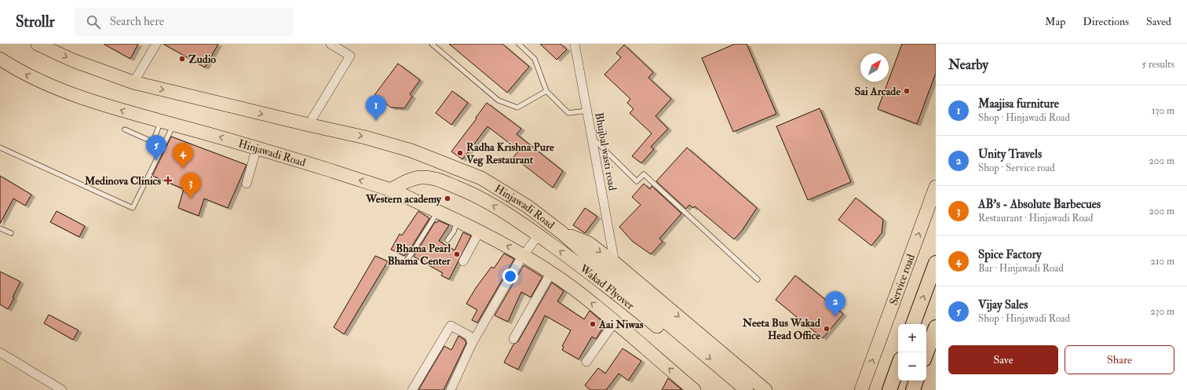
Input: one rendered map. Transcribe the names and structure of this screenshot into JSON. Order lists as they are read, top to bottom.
{
  "streets": {
    "main road": ["Hinjawadi Road", "Service road", "Wakad Flyover"],
    "street": ["Bhujbal wasti road"]
  },
  "crossings": [
    ["Hinjawadi Road", "Wakad Flyover"]
  ],
  "one_way": ["Service road"],
  "places": {
    "other": [
      "Zudio",
      "Sai Arcade",
      "Radha Krishna Pure Veg Restaurant",
      "Western academy",
      "Bhama Pearl Bhama Center",
      "Aai Niwas",
      "Neeta Bus Wakad Head Office"
    ],
    "health": ["Medinova Clinics"]
  },
  "north": "top right",
  "page": {
    "header": "Strollr",
    "search": "Search here",
    "nav": ["Map", "Directions", "Saved"],
    "heading": ["Nearby", "5 results"],
    "list": [
      {
        "mark": "1",
        "name": "Maajisa furniture",
        "note": "Shop · Hinjawadi Road",
        "value": "130 m"
      },
      {
        "mark": "2",
        "name": "Unity Travels",
        "note": "Shop · Service road",
        "value": "200 m"
      },
      {
        "mark": "3",
        "name": "AB's - Absolute Barbecues",
        "note": "Restaurant · Hinjawadi Road",
        "value": "200 m"
      },
      {
        "mark": "4",
        "name": "Spice Factory",
        "note": "Bar · Hinjawadi Road",
        "value": "210 m"
      },
      {
        "mark": "5",
        "name": "Vijay Sales",
        "note": "Shop · Hinjawadi Road",
        "value": "230 m"
      }
    ],
    "pins": [
      "1",
      "5",
      "4",
      "3",
      "2"
    ],
    "map_buttons": ["+", "−"],
    "buttons": ["Save", "Share"]
  }
}
